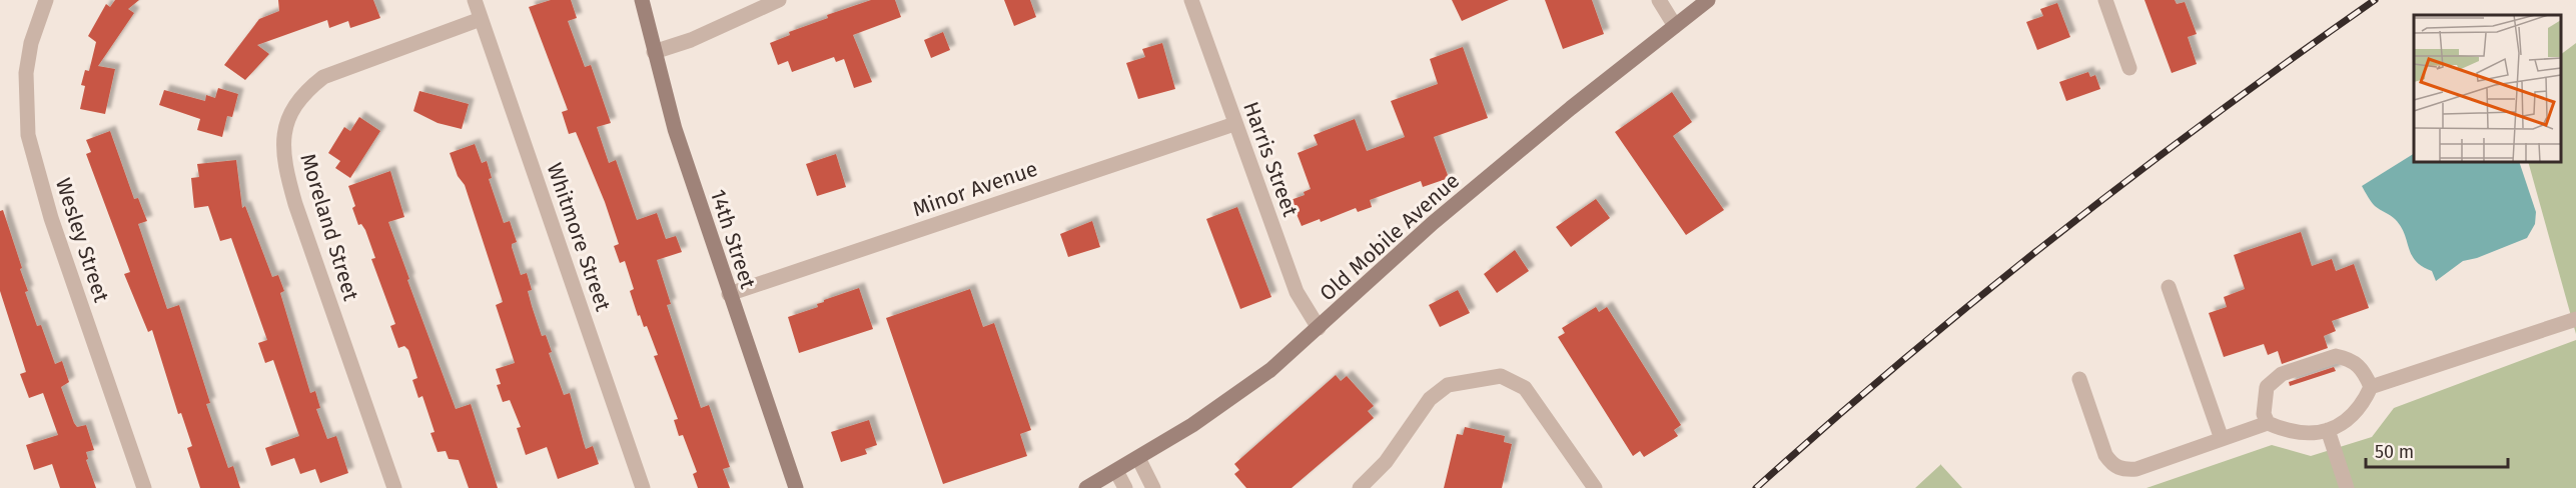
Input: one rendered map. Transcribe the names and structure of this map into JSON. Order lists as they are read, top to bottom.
{
  "streets": {
    "main road": ["Old Mobile Avenue", "14th Street"],
    "street": [
      "Harris Street",
      "Minor Avenue",
      "Moreland Street",
      "Whitmore Street",
      "Wesley Street"
    ]
  },
  "crossings": [
    ["Harris Street", "Minor Avenue"],
    ["Harris Street", "Old Mobile Avenue"],
    ["Minor Avenue", "14th Street"],
    ["Moreland Street", "Whitmore Street"]
  ],
  "scale_bar": "50 m"
}
